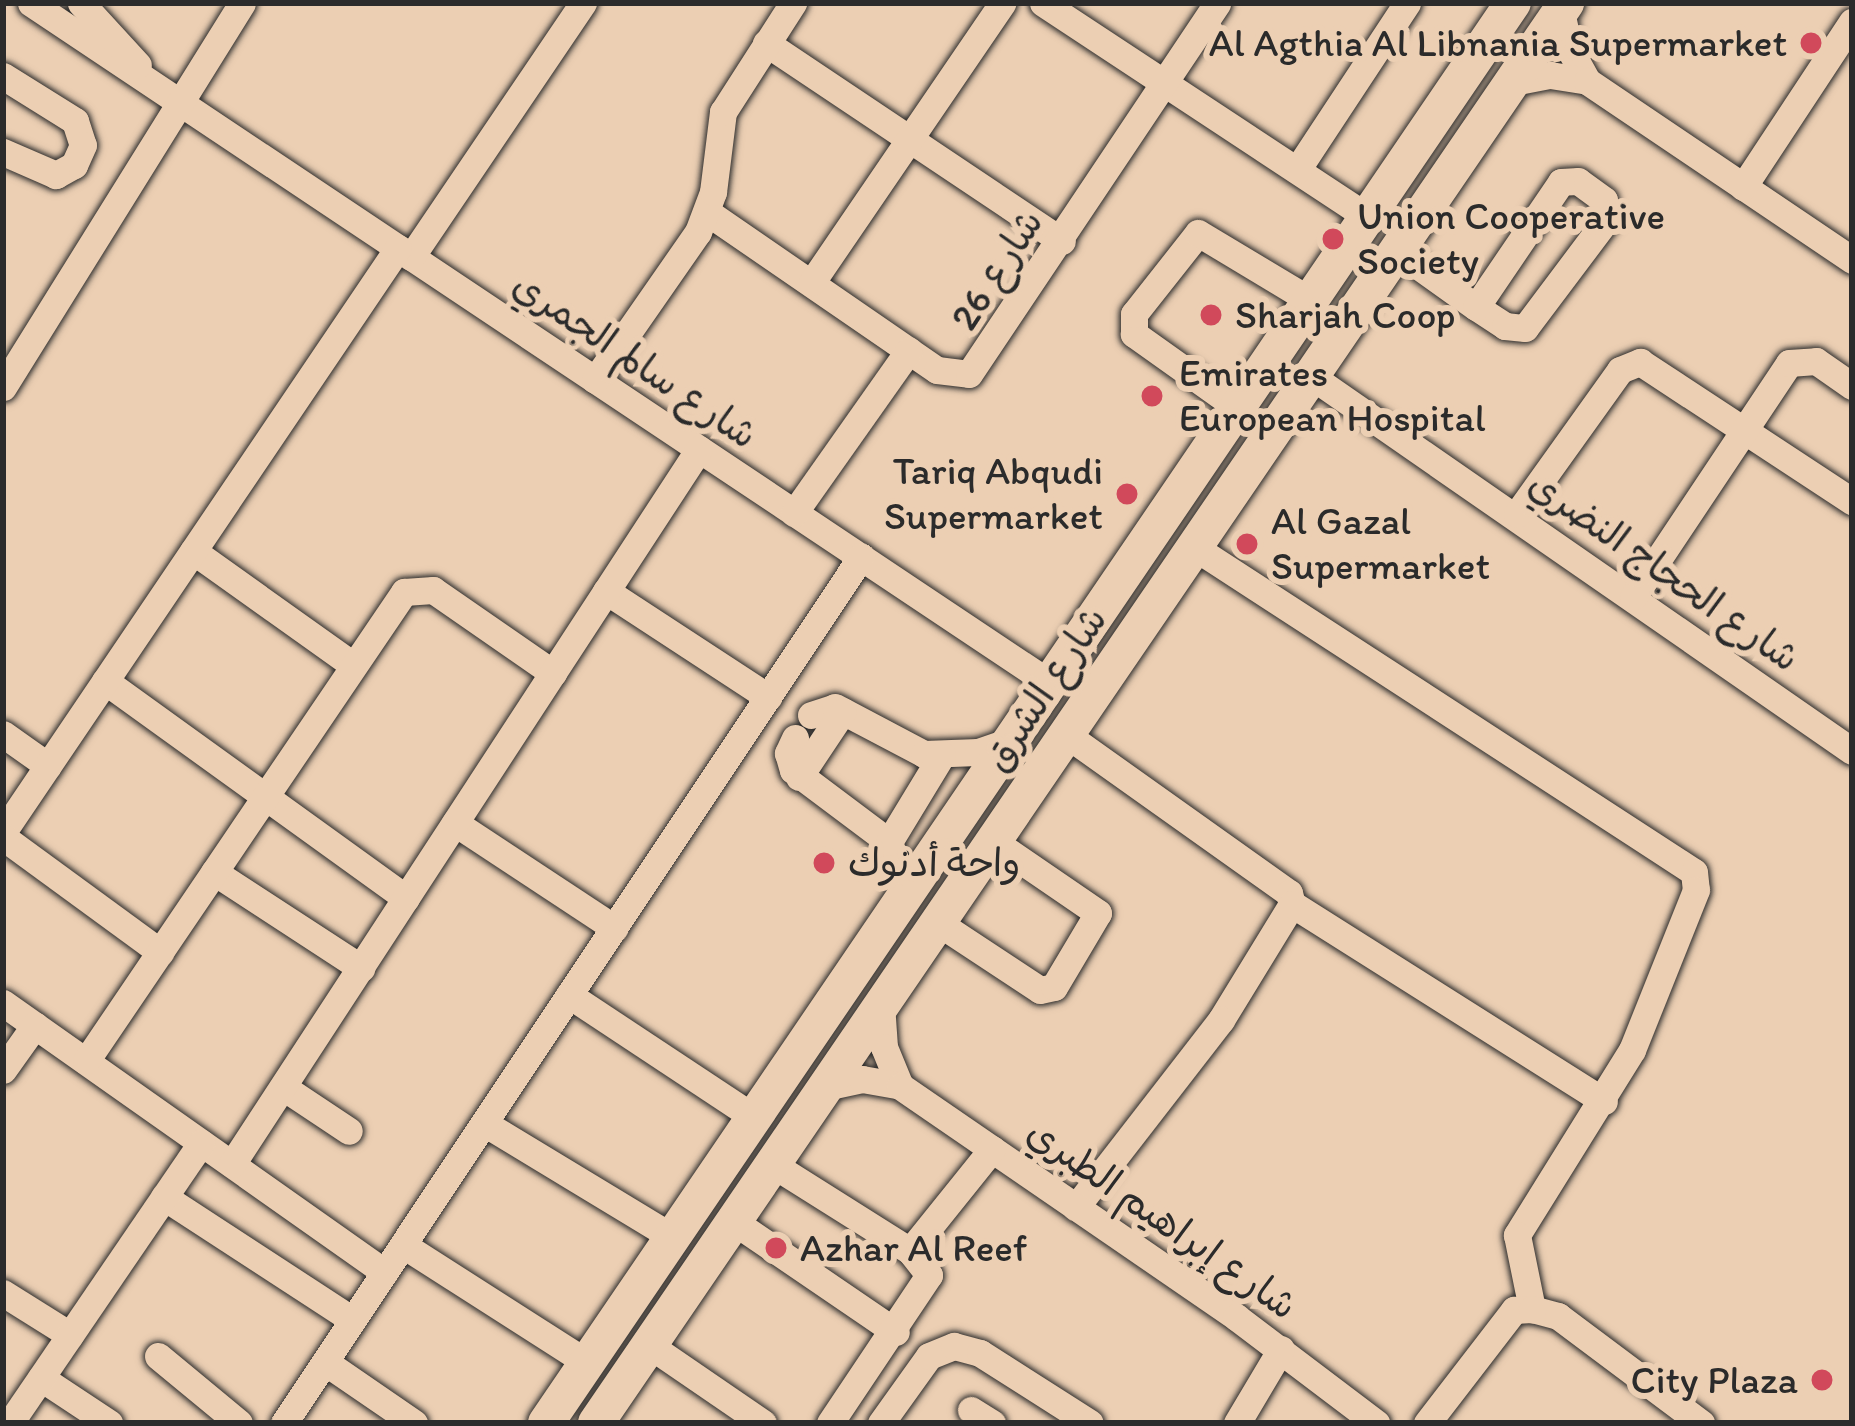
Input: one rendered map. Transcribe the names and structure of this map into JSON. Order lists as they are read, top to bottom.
{
  "streets": {
    "main road": ["شارع الشرق"],
    "street": [
      "شارع 26",
      "شارع سالم الجمري",
      "شارع الحجاج النضري",
      "شارع إبراهيم الطبري"
    ]
  },
  "crossings": [
    ["شارع سالم الجمري", "شارع الشرق"],
    ["شارع الحجاج النضري", "شارع الشرق"]
  ],
  "places": [
    "Al Agthia Al Libnania Supermarket",
    "Union Cooperative Society",
    "Sharjah Coop",
    "Emirates European Hospital",
    "Tariq Abqudi Supermarket",
    "Al Gazal Supermarket",
    "واحة أدنوك",
    "Azhar Al Reef",
    "City Plaza"
  ]
}
